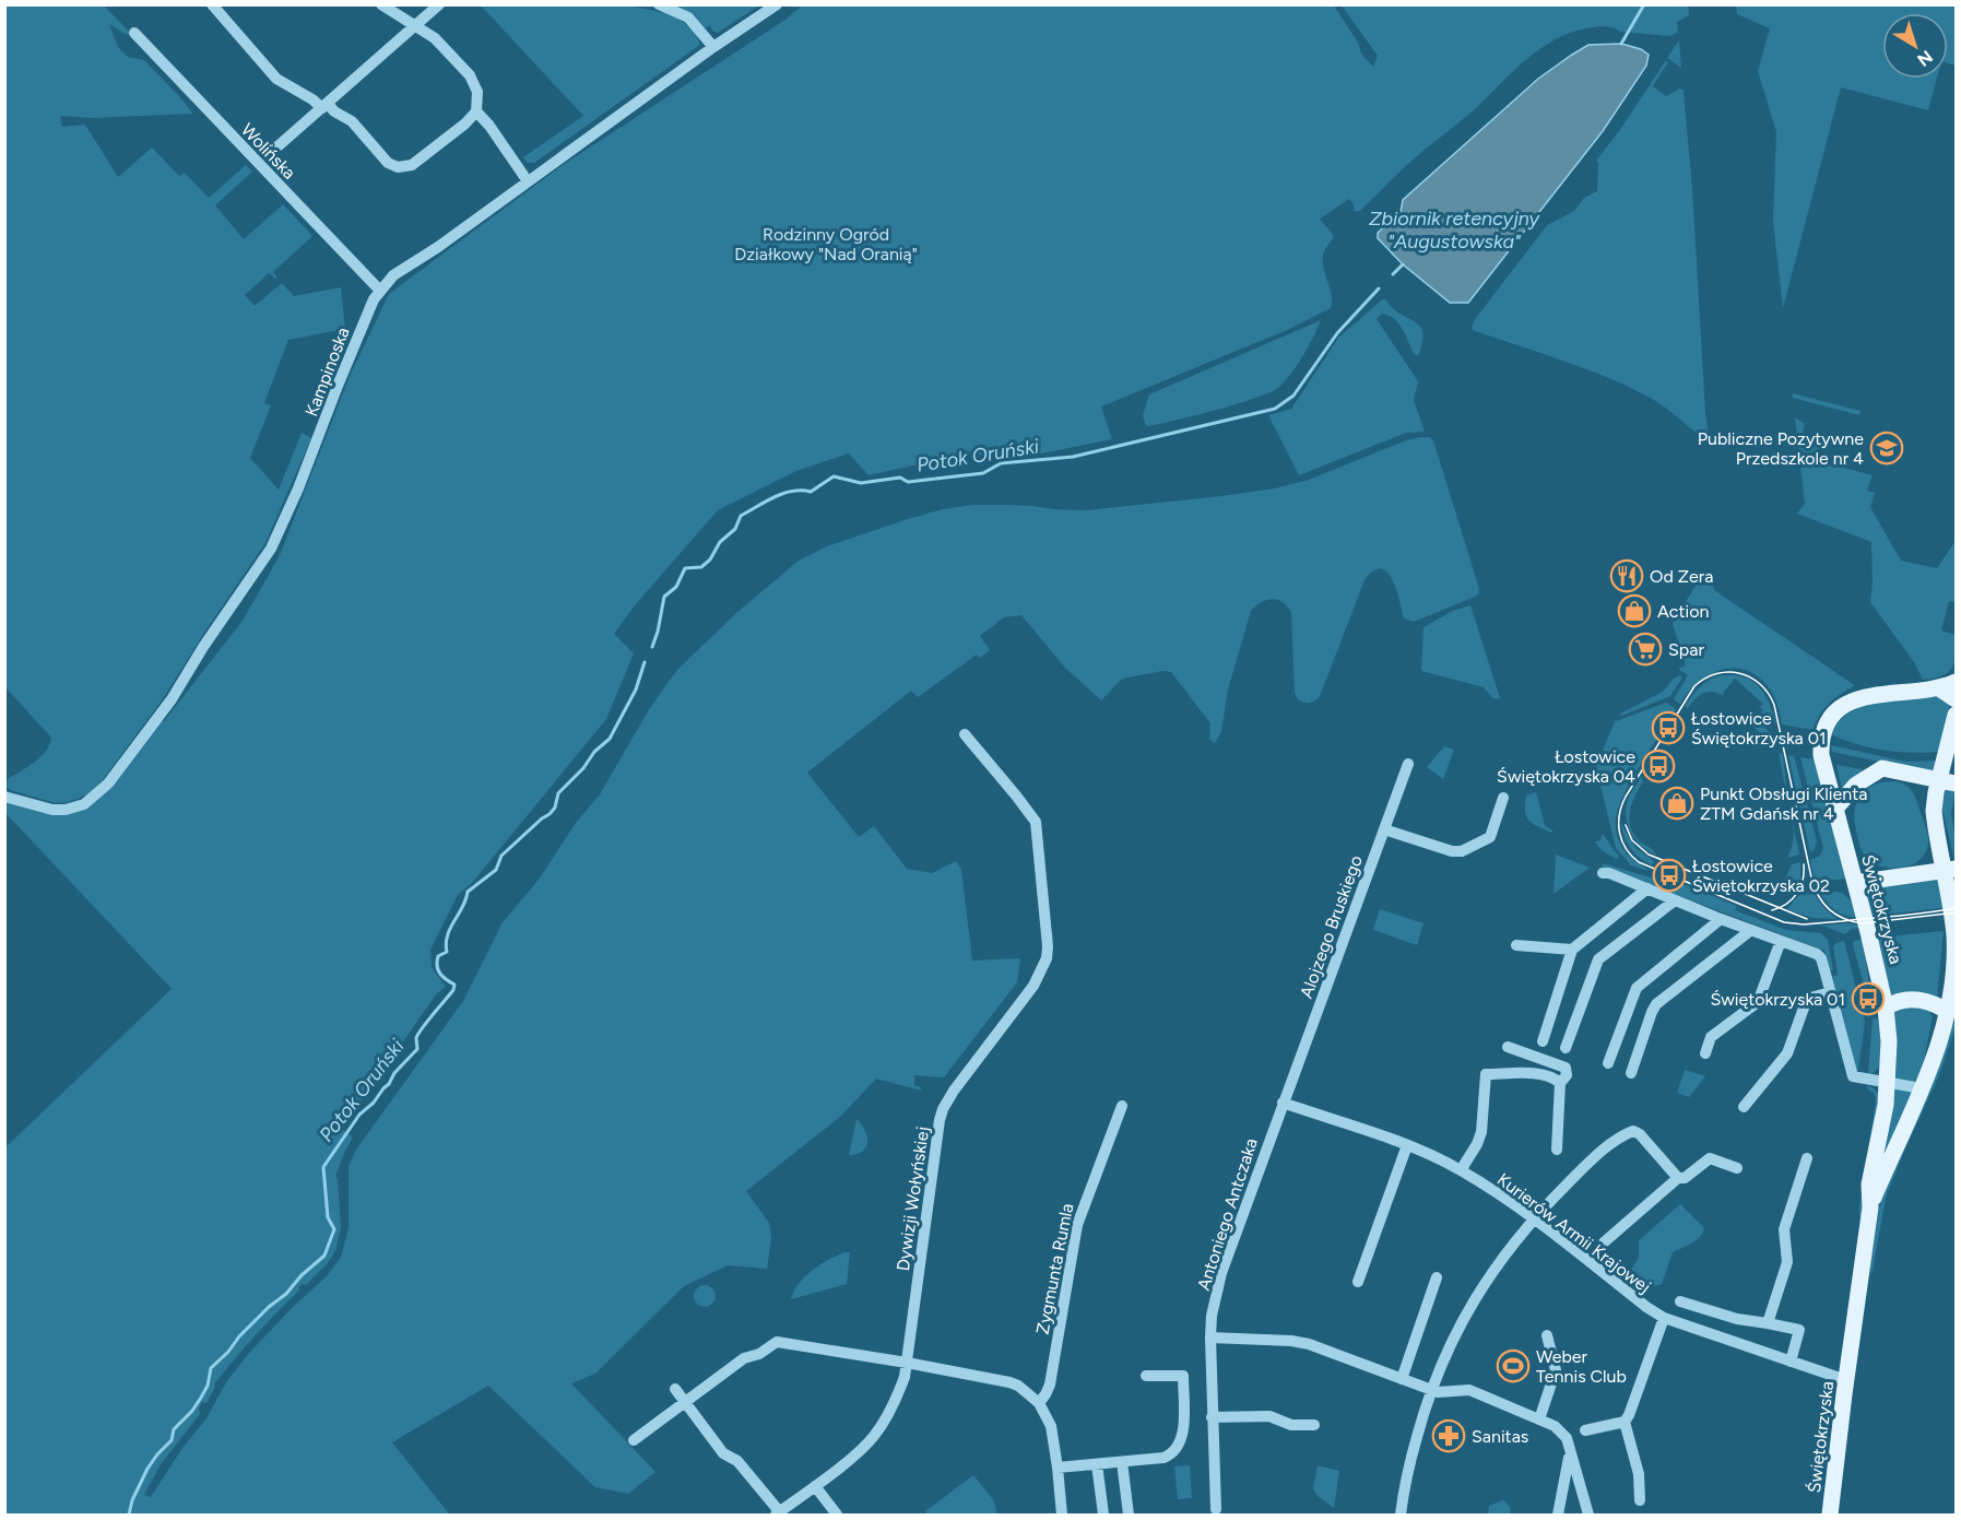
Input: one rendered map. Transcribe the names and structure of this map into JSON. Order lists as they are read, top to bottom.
{
  "streets": {
    "main road": ["Świętokrzyska"],
    "street": [
      "Wolińska",
      "Kampinoska",
      "Alojzego Bruskiego",
      "Dywizji Wołyńskiej",
      "Antoniego Antczaka",
      "Kurierów Armii Krajowej",
      "Zygmunta Rumla"
    ]
  },
  "crossings": [
    ["Wolińska", "Kampinoska"],
    ["Świętokrzyska", "Kurierów Armii Krajowej"],
    ["Alojzego Bruskiego", "Antoniego Antczaka"],
    ["Alojzego Bruskiego", "Kurierów Armii Krajowej"],
    ["Antoniego Antczaka", "Kurierów Armii Krajowej"]
  ],
  "water": ["Zbiornik retencyjny \"Augustowska\"", "Potok Oruński"],
  "parks": ["Rodzinny Ogród Działkowy \"Nad Oranią\""],
  "places": {
    "school or university": ["Publiczne Pozytywne Przedszkole nr 4"],
    "restaurant": ["Od Zera"],
    "shop": ["Action", "Punkt Obsługi Klienta ZTM Gdańsk nr 4"],
    "supermarket": ["Spar"],
    "bus stop": [
      "Łostowice Świętokrzyska 01",
      "Łostowice Świętokrzyska 04",
      "Łostowice Świętokrzyska 02",
      "Świętokrzyska 01"
    ],
    "sports": ["Weber Tennis Club"],
    "pharmacy": ["Sanitas"]
  },
  "north": "bottom right"
}
